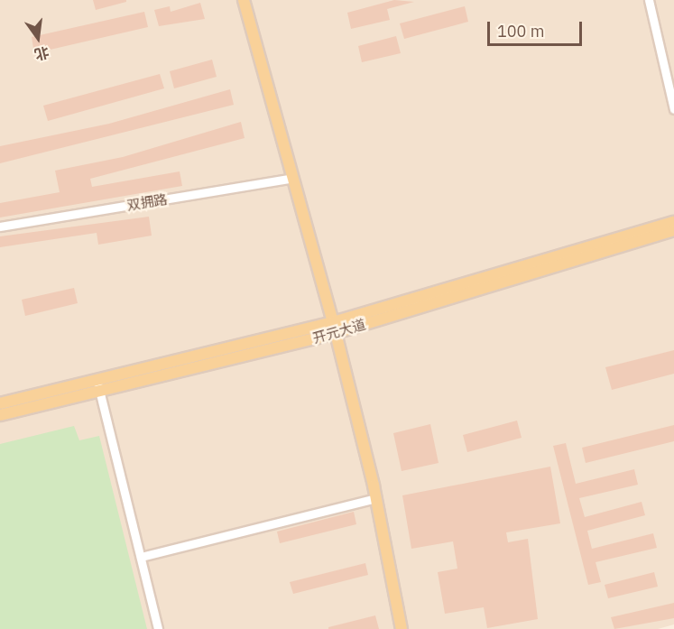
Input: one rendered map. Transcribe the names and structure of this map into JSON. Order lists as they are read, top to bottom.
{
  "streets": {
    "main road": ["开元大道"],
    "street": ["双拥路"]
  },
  "scale_bar": "100 m",
  "north": "bottom"
}
